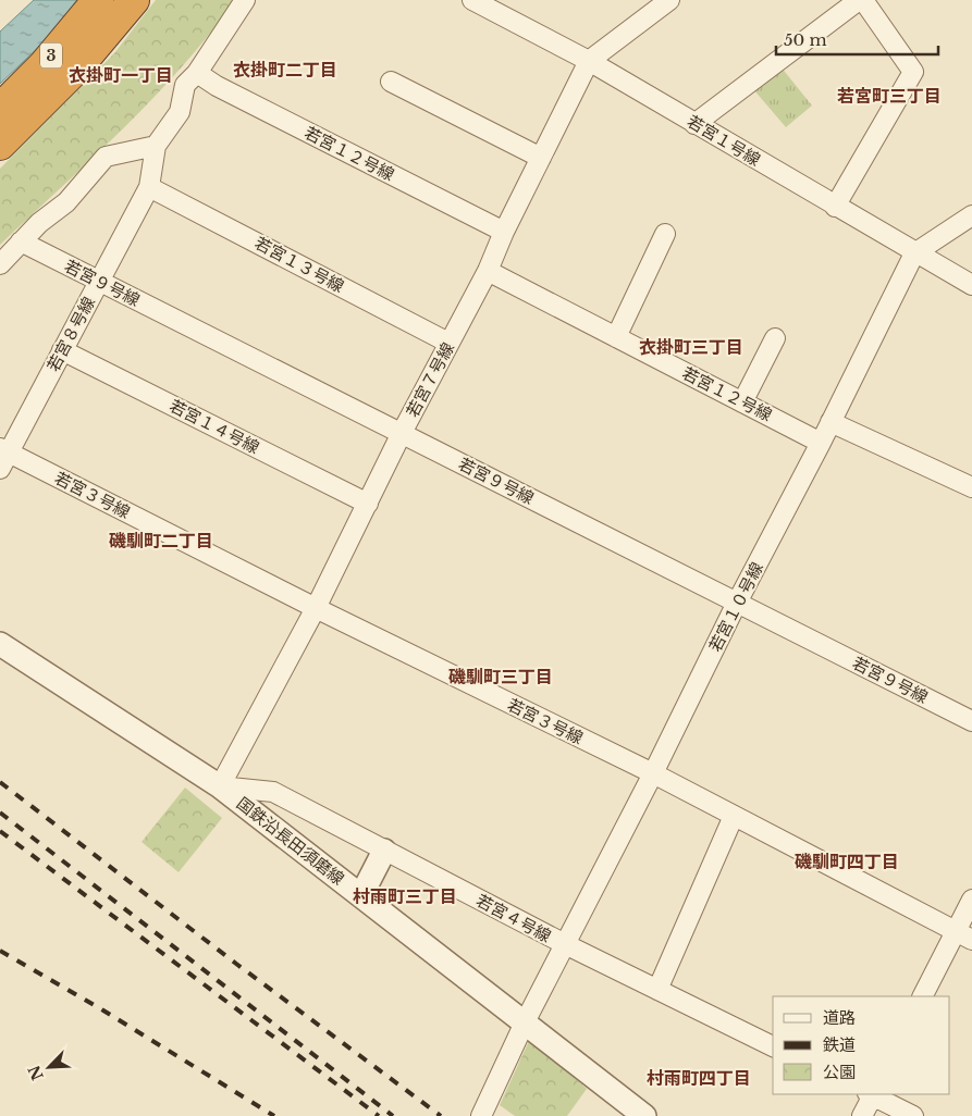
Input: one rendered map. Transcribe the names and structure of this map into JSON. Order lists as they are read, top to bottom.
{
  "streets": {
    "highway": ["3"],
    "street": [
      "若宮１号線",
      "若宮１２号線",
      "若宮１３号線",
      "若宮９号線",
      "若宮８号線",
      "若宮７号線",
      "若宮１４号線",
      "若宮３号線",
      "若宮１０号線",
      "国鉄沿長田須磨線",
      "若宮４号線"
    ]
  },
  "crossings": [
    ["若宮１号線", "若宮７号線"],
    ["若宮１号線", "若宮１０号線"],
    ["若宮１２号線", "若宮８号線"],
    ["若宮１２号線", "若宮７号線"],
    ["若宮１２号線", "若宮１０号線"],
    ["若宮１３号線", "若宮８号線"],
    ["若宮１３号線", "若宮７号線"],
    ["若宮９号線", "若宮８号線"],
    ["若宮９号線", "若宮７号線"],
    ["若宮９号線", "若宮１０号線"],
    ["若宮８号線", "若宮１４号線"],
    ["若宮８号線", "若宮３号線"],
    ["若宮７号線", "若宮１４号線"],
    ["若宮７号線", "若宮３号線"],
    ["若宮７号線", "国鉄沿長田須磨線"],
    ["若宮７号線", "若宮４号線"],
    ["若宮３号線", "若宮１０号線"],
    ["若宮１０号線", "国鉄沿長田須磨線"],
    ["若宮１０号線", "若宮４号線"],
    ["国鉄沿長田須磨線", "若宮４号線"]
  ],
  "districts": [
    "衣掛町二丁目",
    "衣掛町一丁目",
    "若宮町三丁目",
    "衣掛町三丁目",
    "磯馴町二丁目",
    "磯馴町三丁目",
    "磯馴町四丁目",
    "村雨町三丁目",
    "村雨町四丁目"
  ],
  "legend": ["道路", "鉄道", "公園"],
  "scale_bar": "50 m",
  "north": "bottom left"
}
